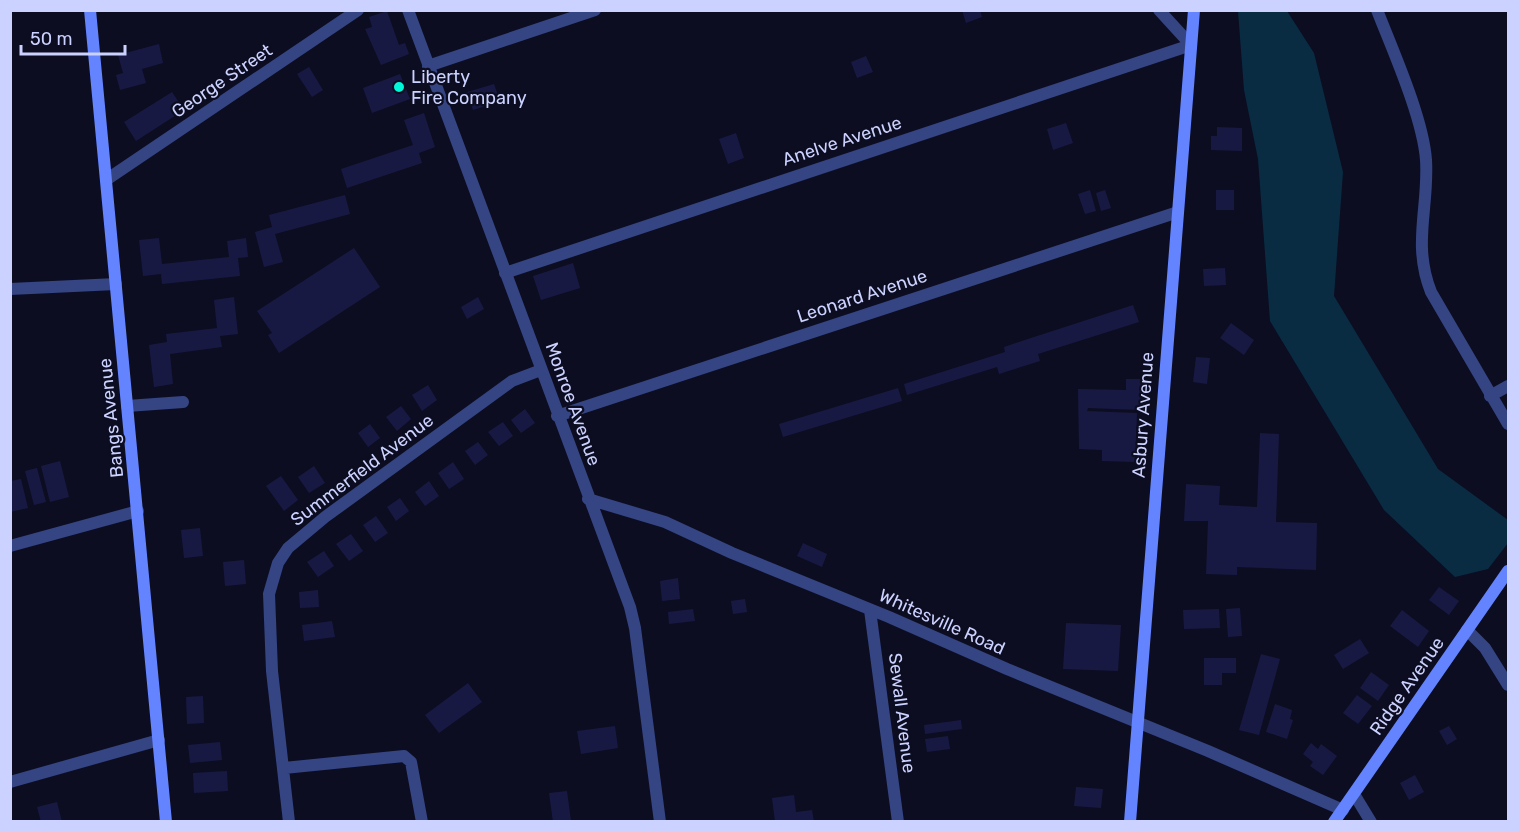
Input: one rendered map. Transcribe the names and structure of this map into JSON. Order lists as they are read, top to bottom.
{
  "streets": {
    "street": [
      "George Street",
      "Anelve Avenue",
      "Leonard Avenue",
      "Monroe Avenue",
      "Asbury Avenue",
      "Bangs Avenue",
      "Summerfield Avenue",
      "Whitesville Road",
      "Ridge Avenue",
      "Sewall Avenue"
    ]
  },
  "crossings": [
    ["George Street", "Bangs Avenue"],
    ["Anelve Avenue", "Monroe Avenue"],
    ["Anelve Avenue", "Asbury Avenue"],
    ["Leonard Avenue", "Monroe Avenue"],
    ["Leonard Avenue", "Asbury Avenue"],
    ["Monroe Avenue", "Summerfield Avenue"],
    ["Monroe Avenue", "Whitesville Road"],
    ["Asbury Avenue", "Whitesville Road"],
    ["Whitesville Road", "Ridge Avenue"],
    ["Whitesville Road", "Sewall Avenue"]
  ],
  "places": ["Liberty Fire Company"],
  "scale_bar": "50 m"
}
